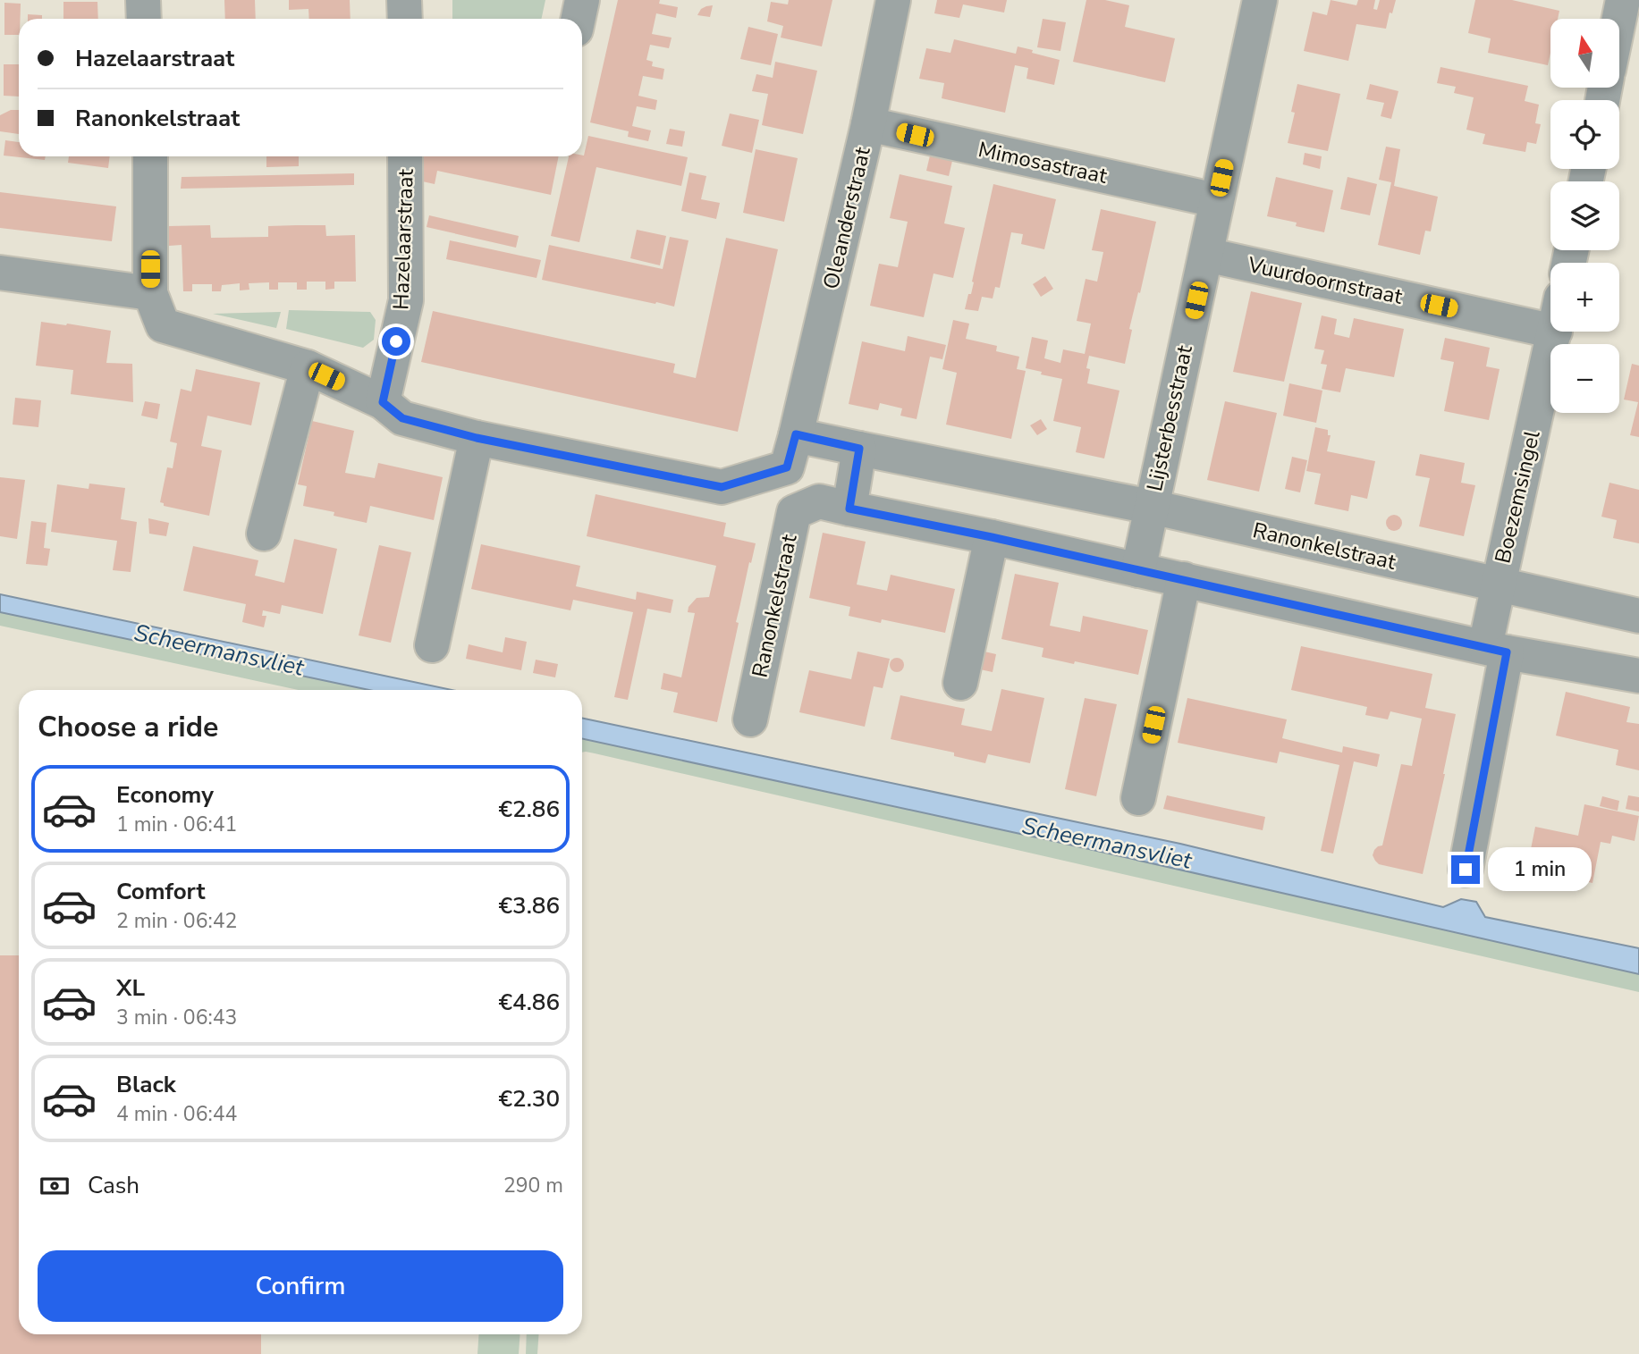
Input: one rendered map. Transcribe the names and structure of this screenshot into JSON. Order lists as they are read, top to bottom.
{
  "streets": {
    "street": [
      "Mimosastraat",
      "Oleanderstraat",
      "Hazelaarstraat",
      "Vuurdoornstraat",
      "Lijsterbesstraat",
      "Boezemsingel",
      "Ranonkelstraat"
    ]
  },
  "crossings": [
    ["Mimosastraat", "Oleanderstraat"],
    ["Mimosastraat", "Lijsterbesstraat"],
    ["Oleanderstraat", "Ranonkelstraat"],
    ["Vuurdoornstraat", "Lijsterbesstraat"],
    ["Lijsterbesstraat", "Ranonkelstraat"],
    ["Boezemsingel", "Ranonkelstraat"]
  ],
  "water": ["Scheermansvliet"],
  "north": "top",
  "page": {
    "map_buttons": ["+", "−"],
    "banner": ["Hazelaarstraat", "Ranonkelstraat"],
    "heading": "Choose a ride",
    "list": [
      {
        "name": "Economy",
        "note": "1 min · 06:41",
        "value": "€2.86"
      },
      {
        "name": "Comfort",
        "note": "2 min · 06:42",
        "value": "€3.86"
      },
      {
        "name": "XL",
        "note": "3 min · 06:43",
        "value": "€4.86"
      },
      {
        "name": "Black",
        "note": "4 min · 06:44",
        "value": "€2.30"
      }
    ],
    "bubble": "1 min",
    "pay": ["Cash", "290 m"],
    "buttons": "Confirm"
  }
}
